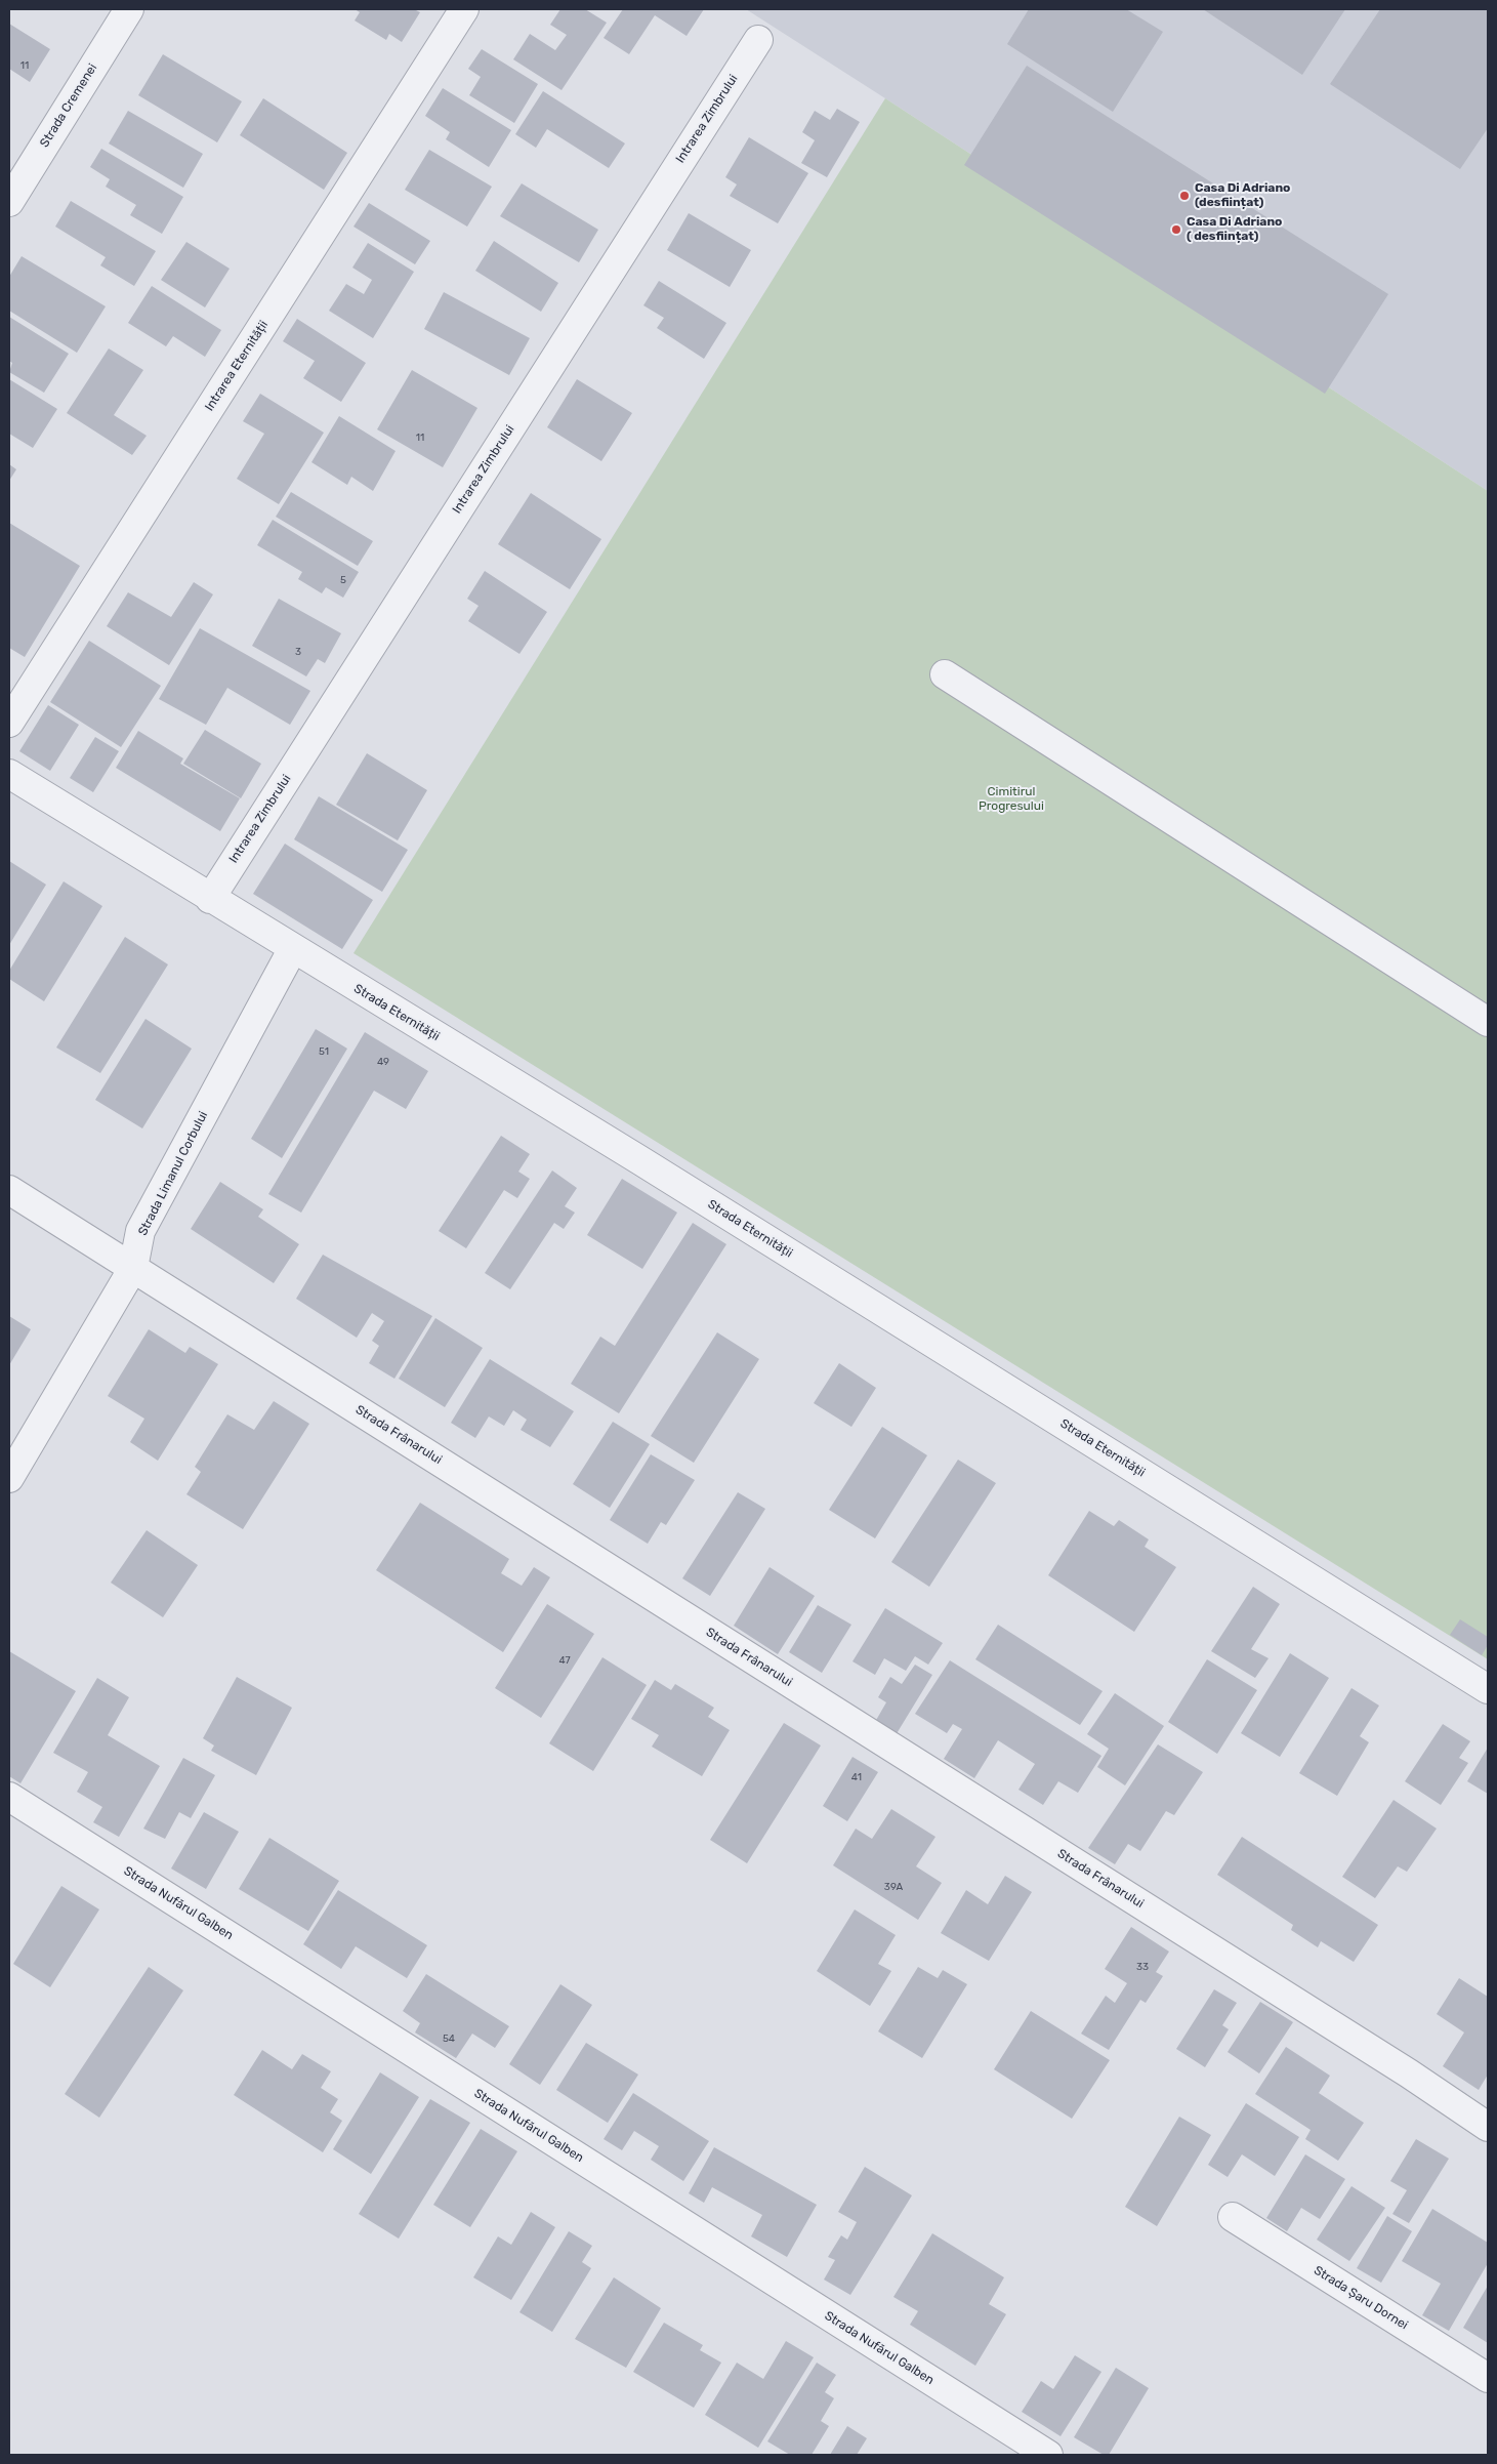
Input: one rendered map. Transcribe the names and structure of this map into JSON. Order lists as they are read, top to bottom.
{
  "streets": {
    "street": [
      "Strada Cremenei",
      "Intrarea Zimbrului",
      "Intrarea Eternității",
      "Strada Eternității",
      "Strada Limanul Corbului",
      "Strada Frânarului",
      "Strada Nufărul Galben",
      "Strada Șaru Dornei"
    ]
  },
  "crossings": [
    ["Intrarea Zimbrului", "Strada Eternității"],
    ["Strada Eternității", "Strada Limanul Corbului"],
    ["Strada Limanul Corbului", "Strada Frânarului"]
  ],
  "parks": ["Cimitirul Progresului"],
  "places": ["Casa Di Adriano (desființat)", "Casa Di Adriano ( desființat)"],
  "house_numbers": [
    "11",
    "11",
    "5",
    "3",
    "51",
    "49",
    "47",
    "41",
    "39A",
    "33",
    "54"
  ]
}
